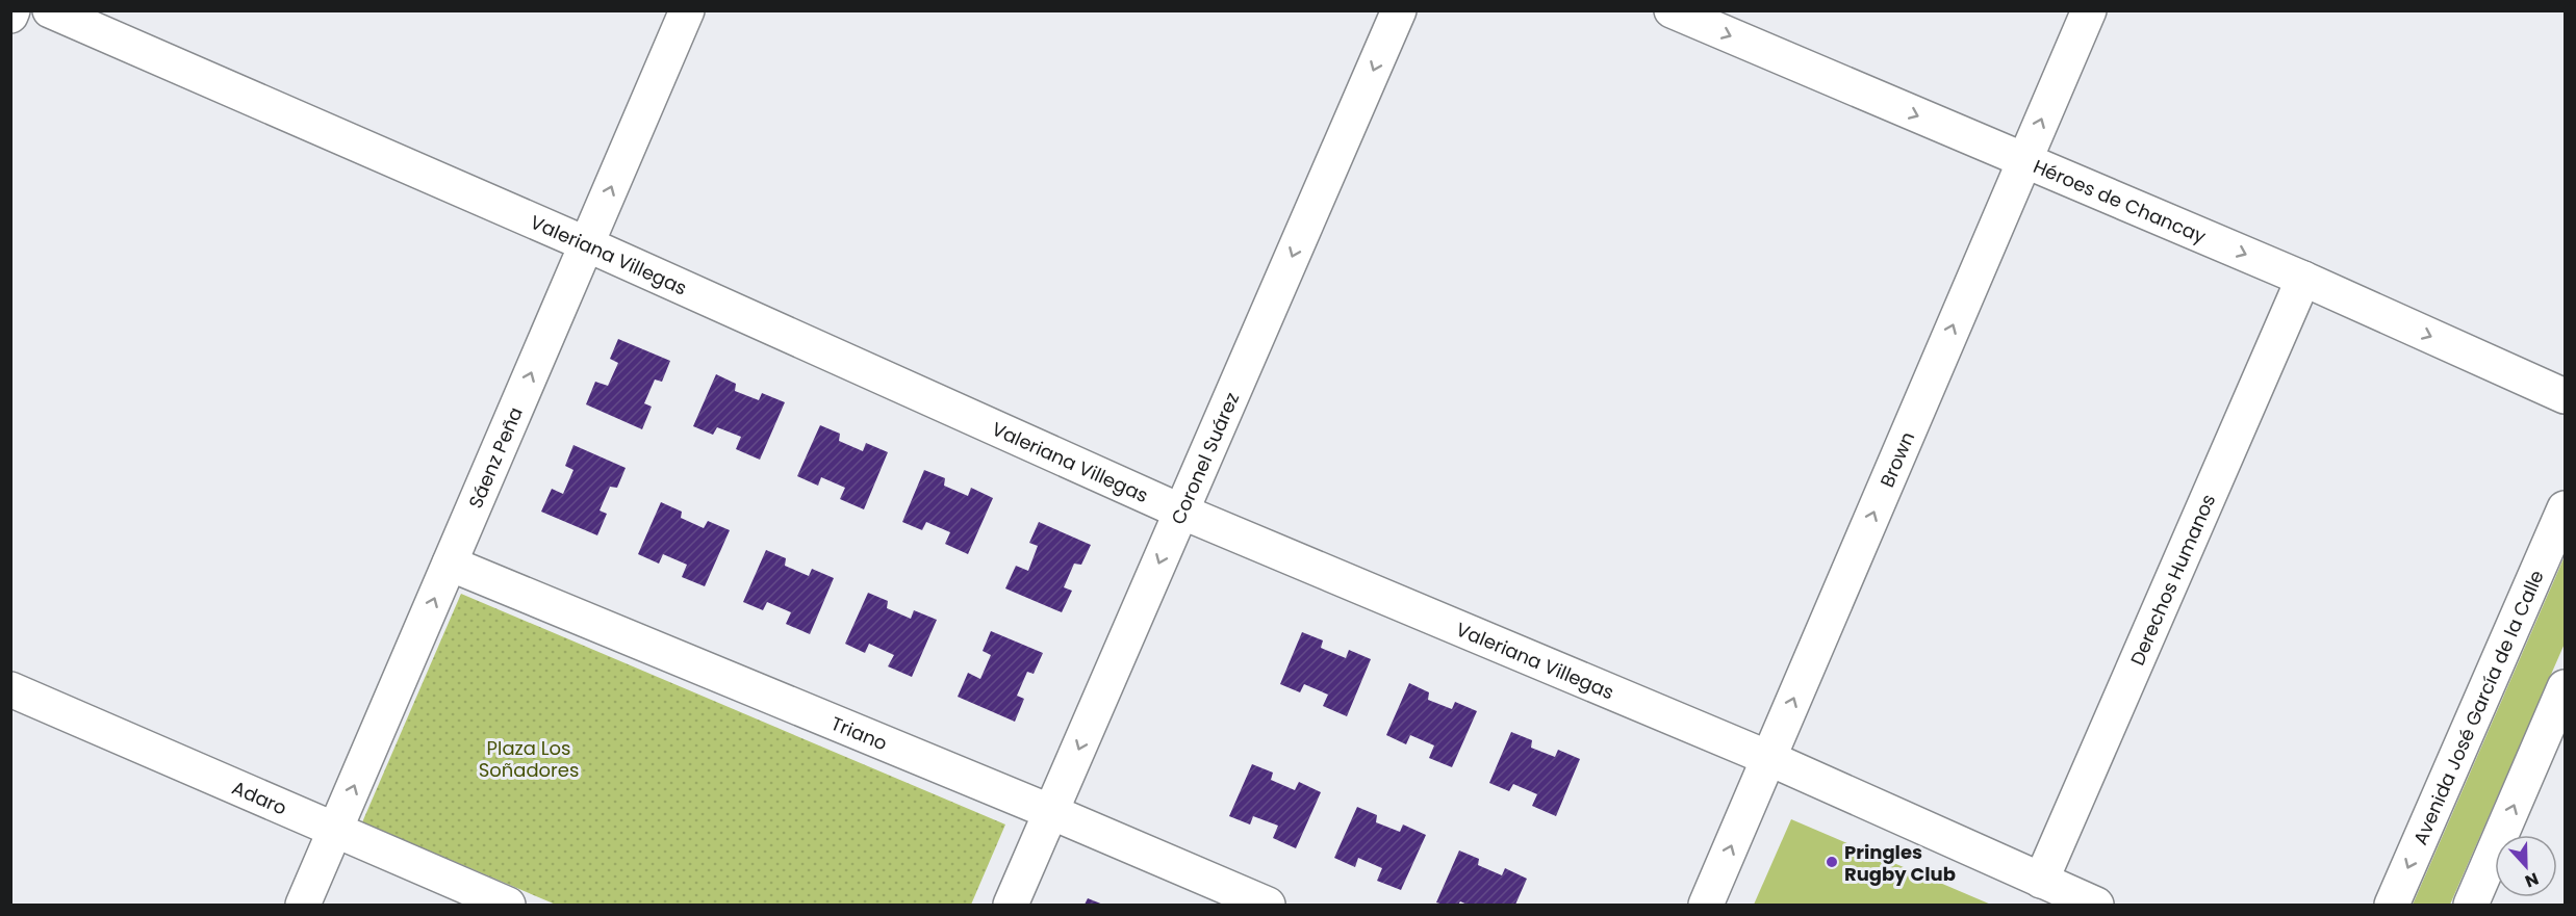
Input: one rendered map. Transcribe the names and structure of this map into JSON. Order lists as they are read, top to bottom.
{
  "streets": {
    "street": [
      "Héroes de Chancay",
      "Valeriana Villegas",
      "Sáenz Peña",
      "Coronel Suárez",
      "Brown",
      "Derechos Humanos",
      "Avenida José García de la Calle",
      "Triano",
      "Adaro"
    ]
  },
  "crossings": [
    ["Héroes de Chancay", "Brown"],
    ["Héroes de Chancay", "Derechos Humanos"],
    ["Valeriana Villegas", "Sáenz Peña"],
    ["Valeriana Villegas", "Coronel Suárez"],
    ["Valeriana Villegas", "Brown"],
    ["Valeriana Villegas", "Derechos Humanos"],
    ["Sáenz Peña", "Triano"],
    ["Sáenz Peña", "Adaro"],
    ["Coronel Suárez", "Triano"]
  ],
  "one_way": [
    "Héroes de Chancay",
    "Sáenz Peña",
    "Coronel Suárez",
    "Brown"
  ],
  "parks": ["Plaza Los Soñadores"],
  "places": ["Pringles Rugby Club"],
  "north": "bottom"
}
